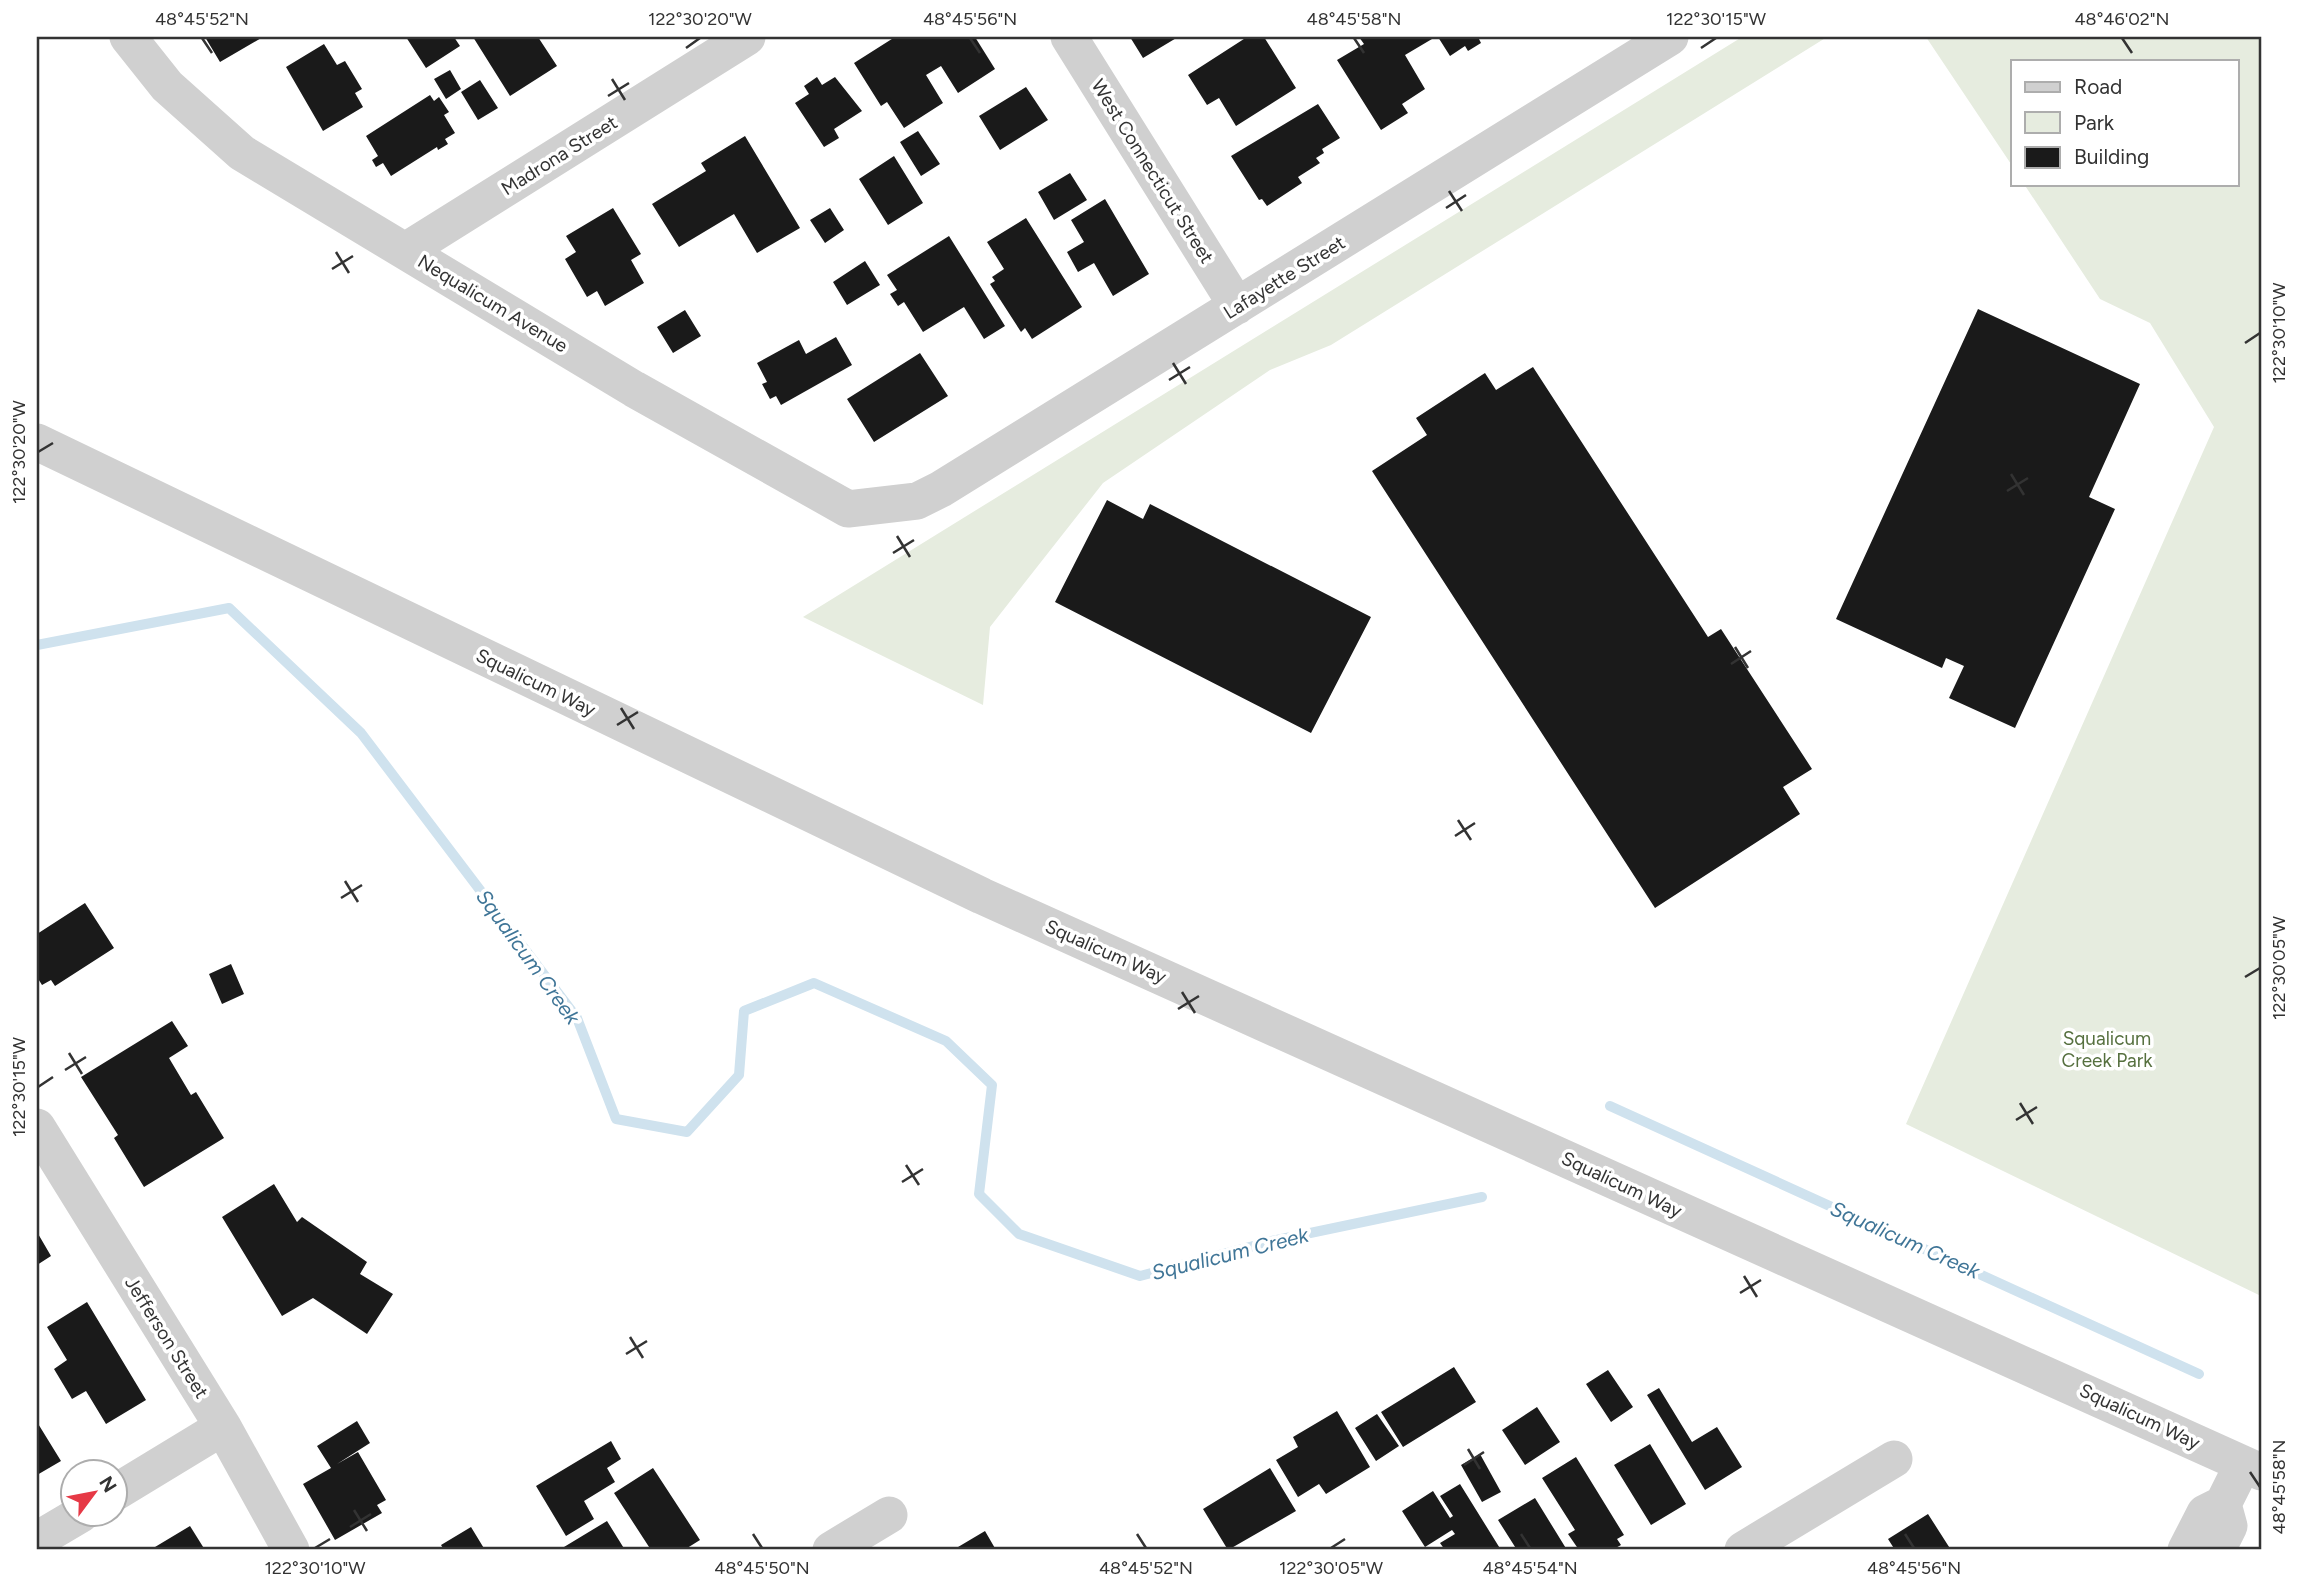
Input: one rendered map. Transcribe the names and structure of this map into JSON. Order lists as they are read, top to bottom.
{
  "streets": {
    "street": [
      "Madrona Street",
      "West Connecticut Street",
      "Lafayette Street",
      "Nequalicum Avenue",
      "Squalicum Way",
      "Jefferson Street"
    ]
  },
  "crossings": [
    ["Madrona Street", "Nequalicum Avenue"],
    ["West Connecticut Street", "Lafayette Street"],
    ["Lafayette Street", "Nequalicum Avenue"]
  ],
  "water": ["Squalicum Creek"],
  "parks": ["Squalicum Creek Park"],
  "legend": ["Road", "Park", "Building"],
  "north": "top right",
  "coordinates": [
    "48°45'52\"N",
    "122°30'20\"W",
    "48°45'56\"N",
    "48°45'58\"N",
    "122°30'15\"W",
    "48°46'02\"N",
    "122°30'10\"W",
    "122°30'05\"W",
    "48°45'50\"N",
    "48°45'54\"N"
  ]
}
